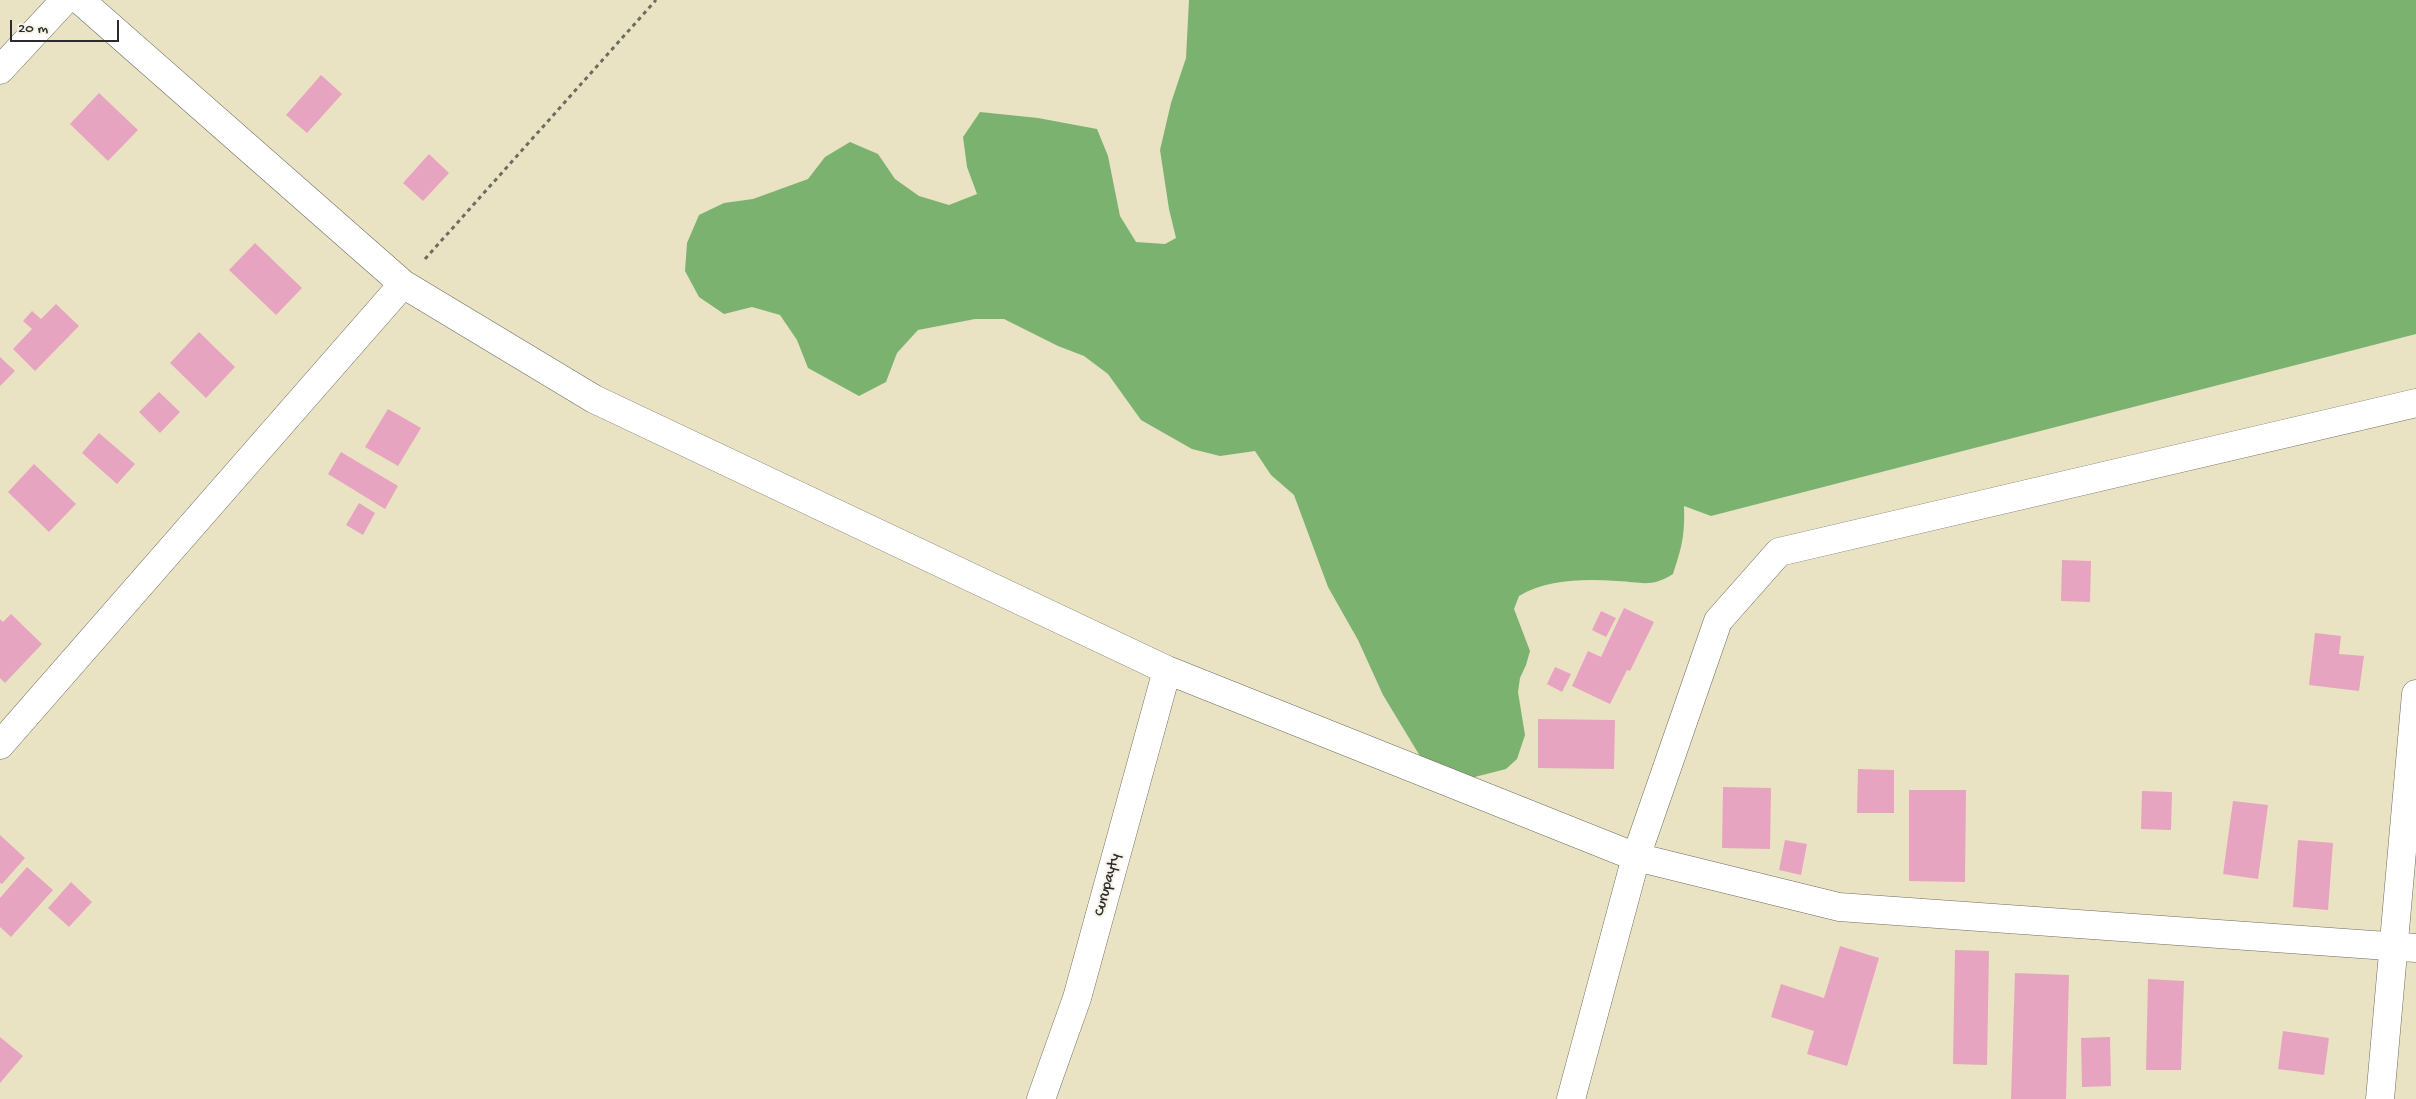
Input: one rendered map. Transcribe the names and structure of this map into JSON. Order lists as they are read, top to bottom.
{
  "streets": {
    "street": ["Curupayty"]
  },
  "scale_bar": "20 m"
}
